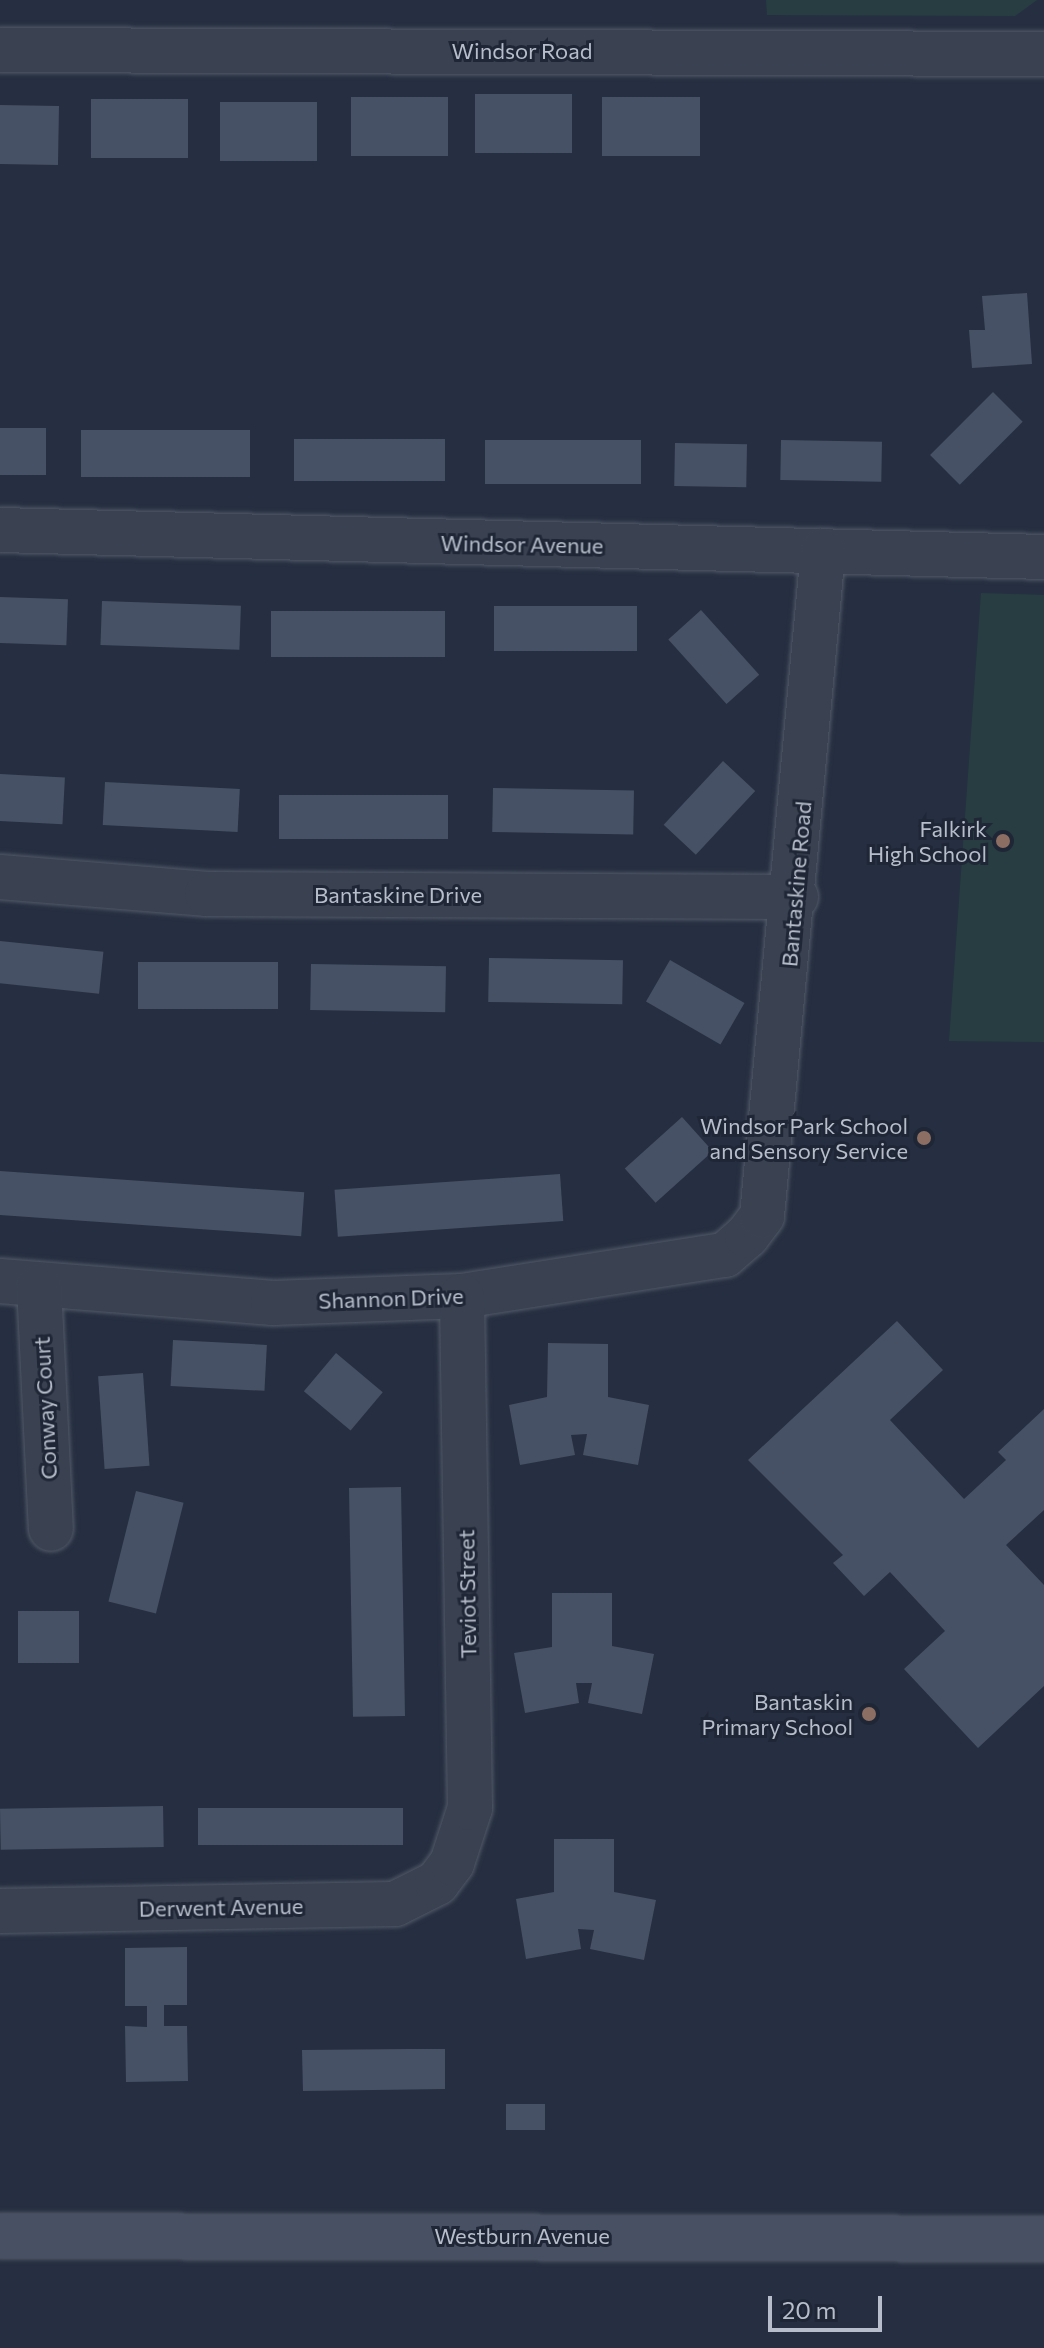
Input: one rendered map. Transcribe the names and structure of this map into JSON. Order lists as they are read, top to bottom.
{
  "streets": {
    "main road": ["Westburn Avenue"],
    "street": [
      "Windsor Road",
      "Windsor Avenue",
      "Bantaskine Road",
      "Bantaskine Drive",
      "Shannon Drive",
      "Conway Court",
      "Teviot Street",
      "Derwent Avenue"
    ]
  },
  "crossings": [
    ["Windsor Avenue", "Bantaskine Road"],
    ["Bantaskine Road", "Bantaskine Drive"],
    ["Bantaskine Road", "Shannon Drive"],
    ["Shannon Drive", "Conway Court"],
    ["Shannon Drive", "Teviot Street"],
    ["Teviot Street", "Derwent Avenue"]
  ],
  "places": ["Falkirk High School", "Windsor Park School and Sensory Service", "Bantaskin Primary School"],
  "scale_bar": "20 m"
}
